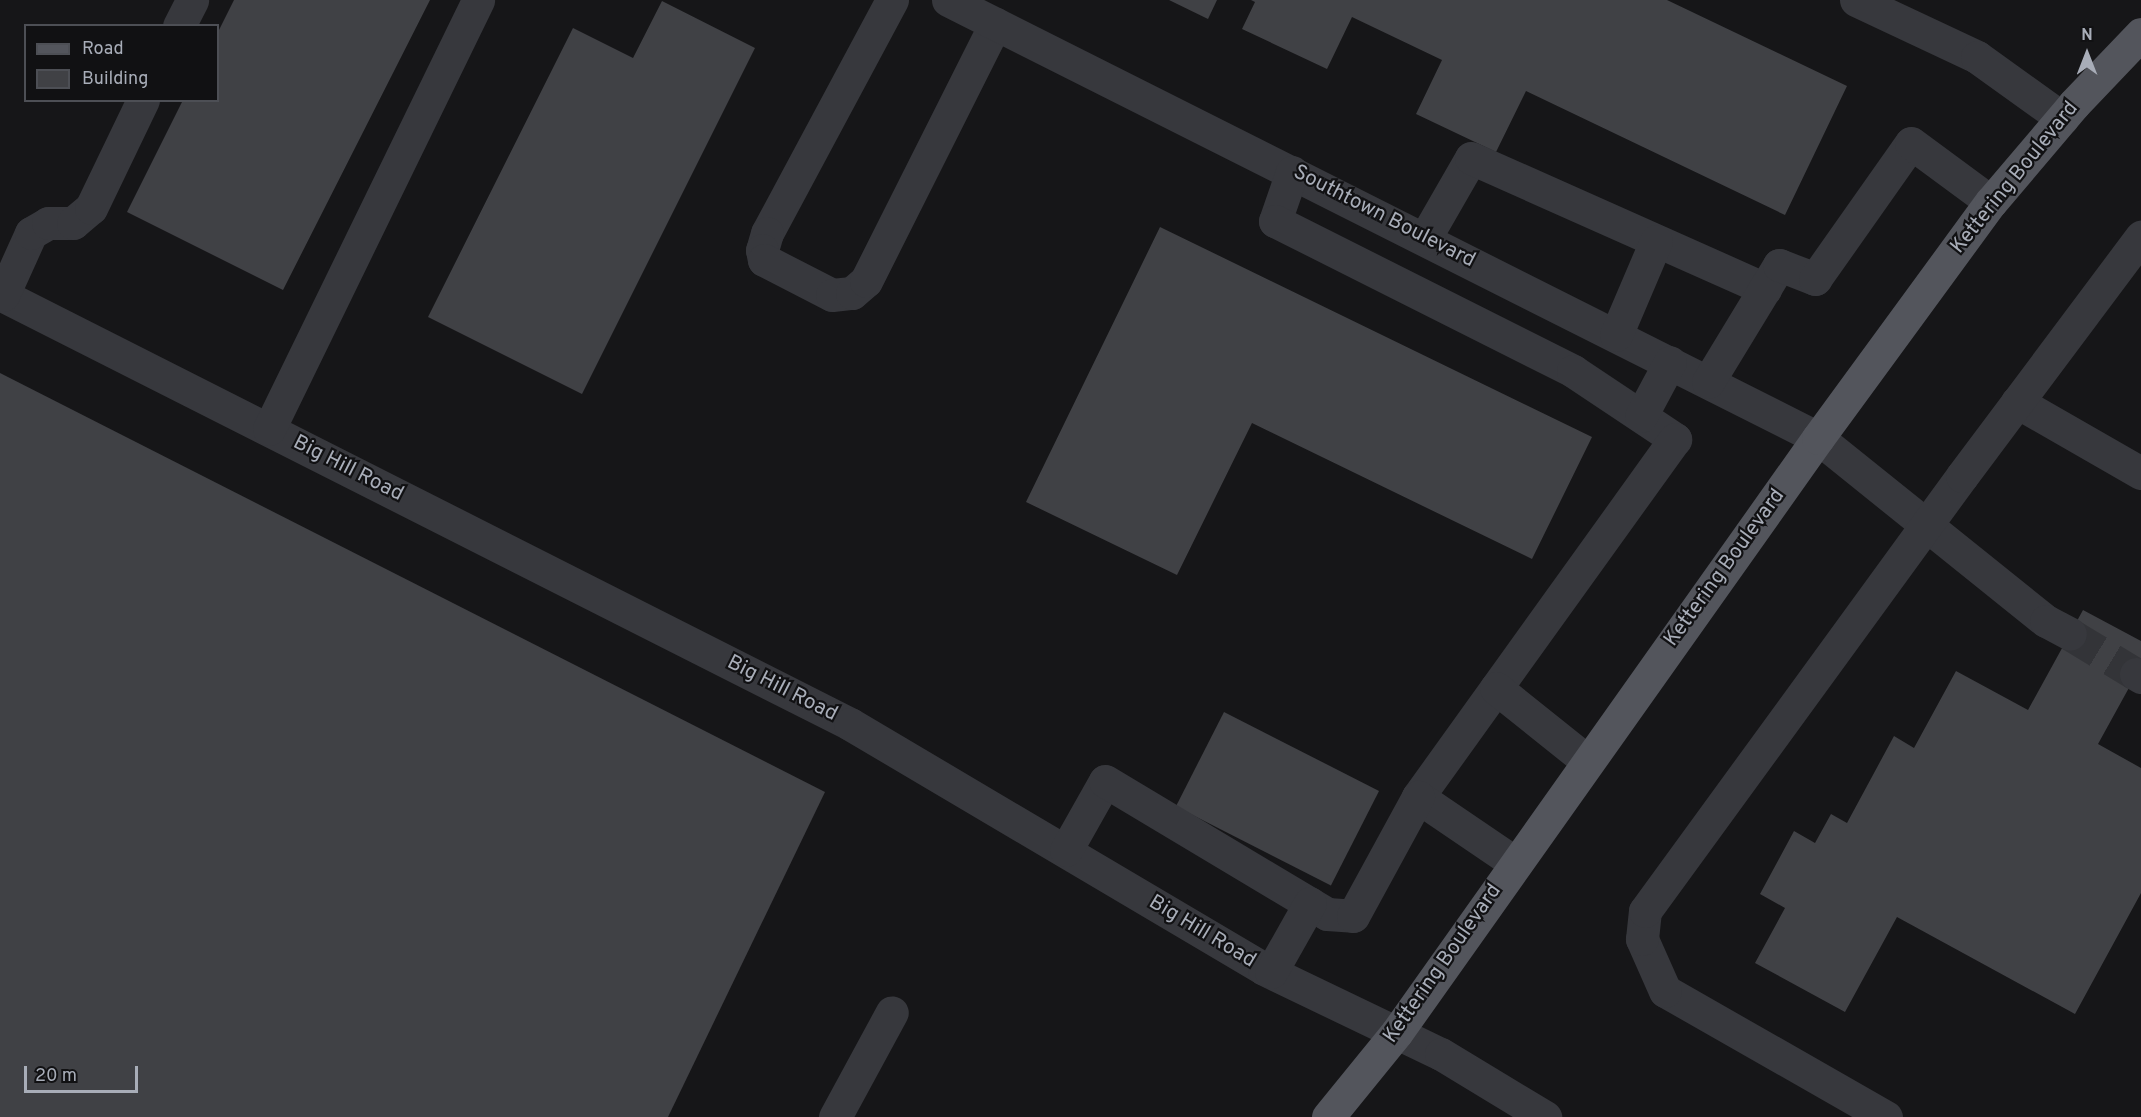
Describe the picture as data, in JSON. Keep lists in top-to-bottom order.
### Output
{
  "streets": {
    "main road": ["Kettering Boulevard"],
    "street": ["Southtown Boulevard", "Big Hill Road"]
  },
  "crossings": [
    ["Kettering Boulevard", "Southtown Boulevard"],
    ["Kettering Boulevard", "Big Hill Road"]
  ],
  "legend": ["Road", "Building"],
  "scale_bar": "20 m",
  "north": "top"
}
